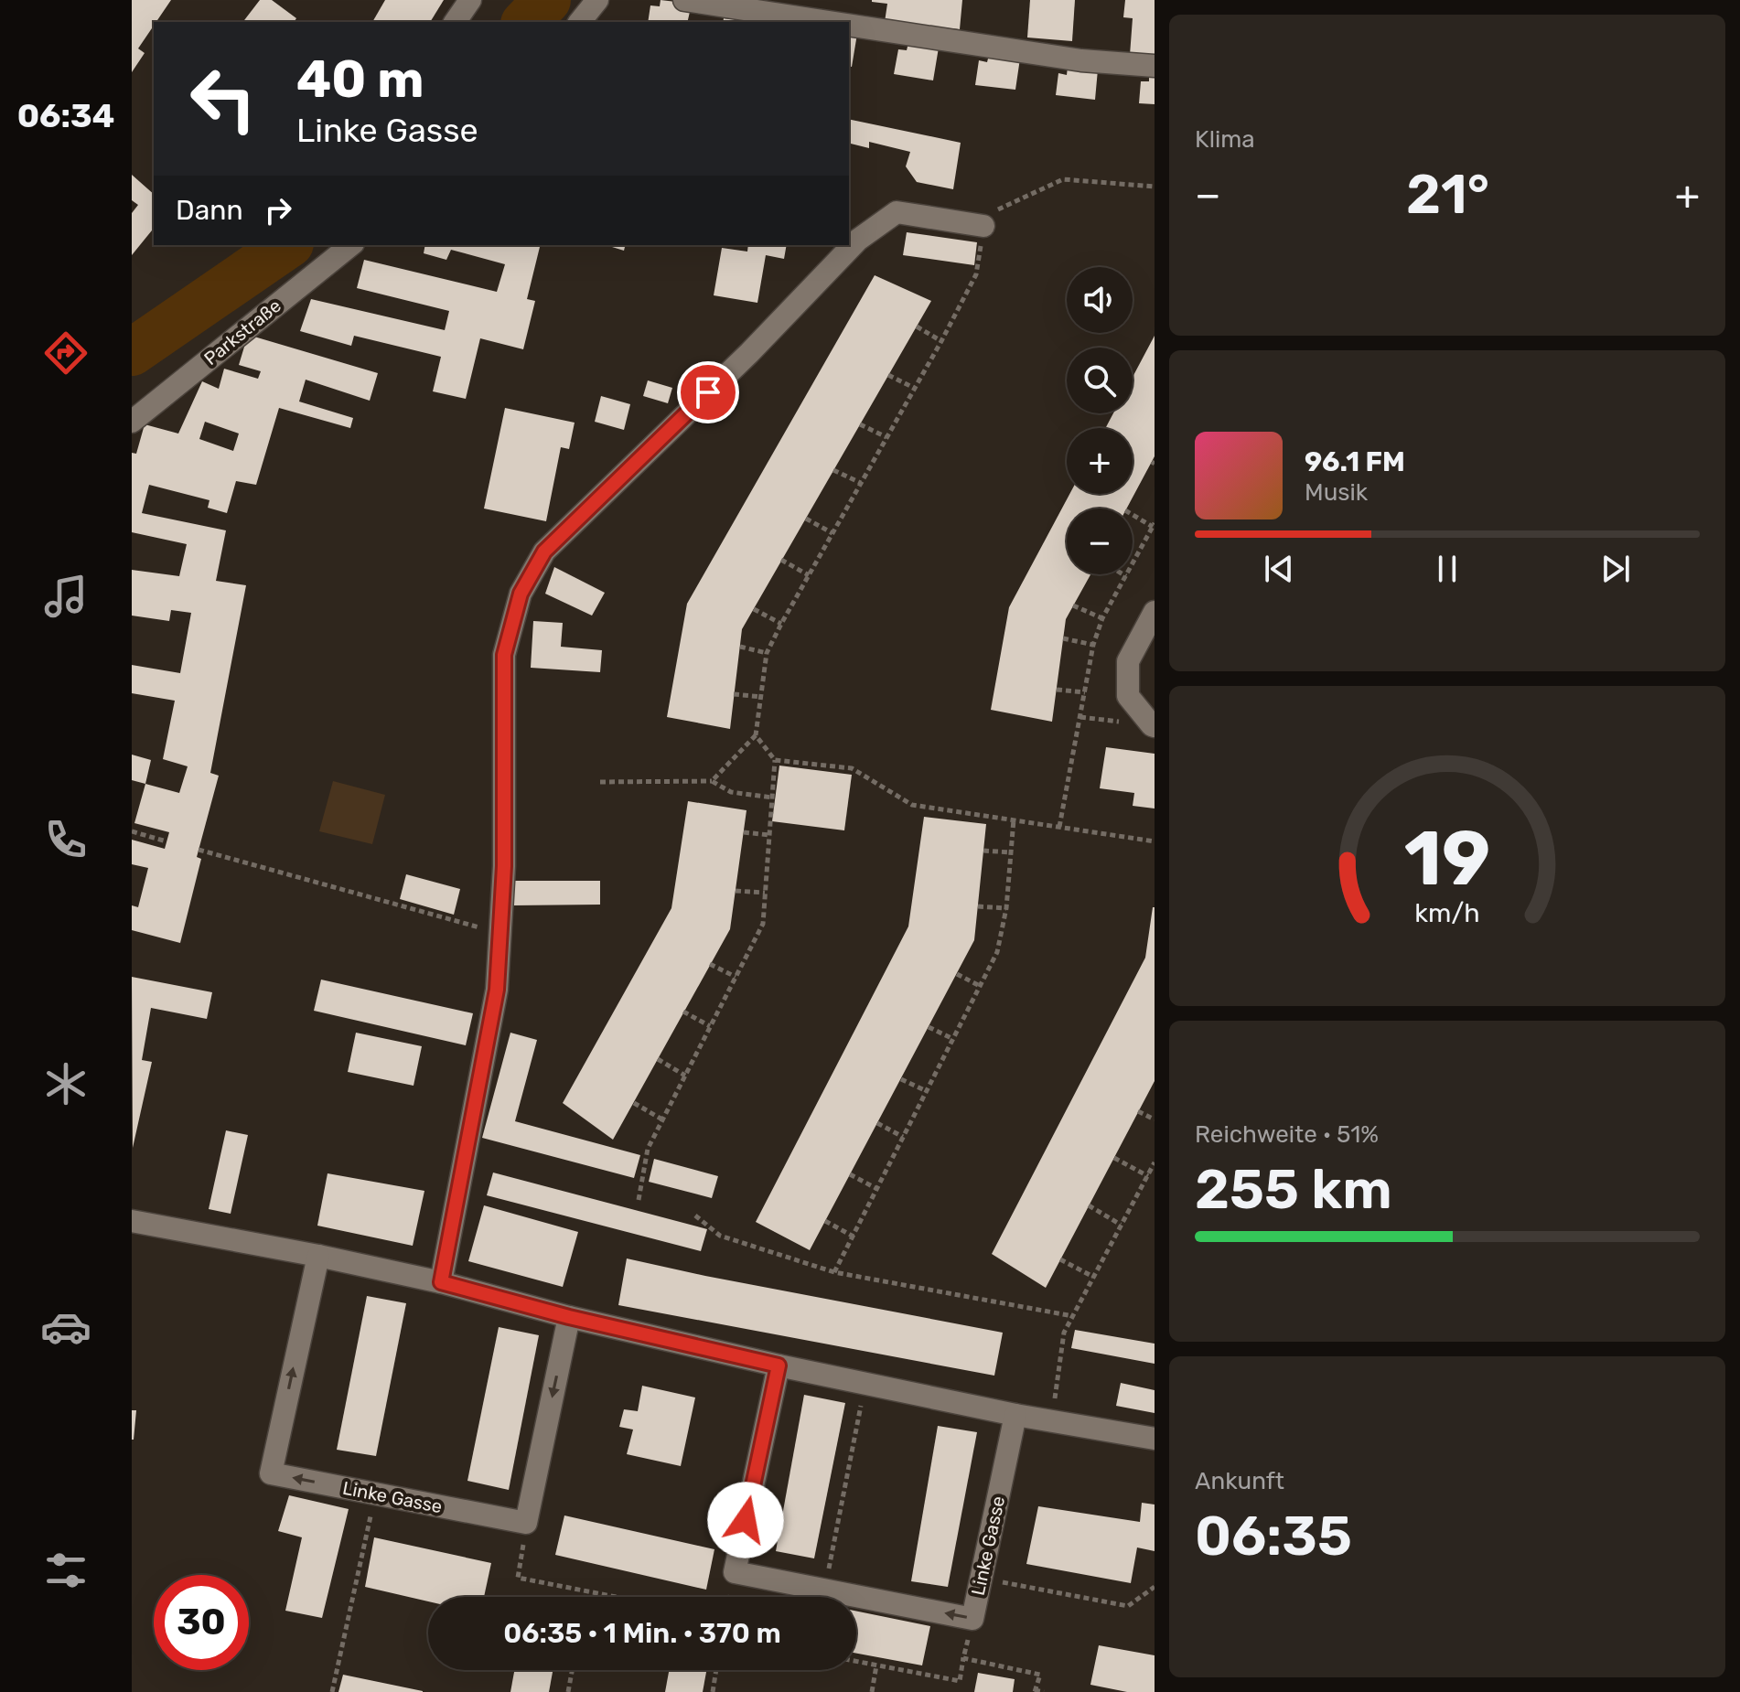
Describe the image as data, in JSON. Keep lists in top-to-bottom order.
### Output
{
  "streets": {
    "street": ["Parkstraße", "Linke Gasse"]
  },
  "page": {
    "tabs": "06:34",
    "tile": [
      "Klima",
      ["Reichweite · 51%", "255 km"],
      ["Ankunft", "06:35"]
    ],
    "turn": ["40 m", "Linke Gasse"],
    "heat": ["−", "21°", "+"],
    "then": "Dann",
    "map_buttons": ["+", "−"],
    "song": ["96.1 FM", "Musik"],
    "limit": "30",
    "trip": "06:35 · 1 Min. · 370 m",
    "gauge": ["19", "km/h"]
  }
}
